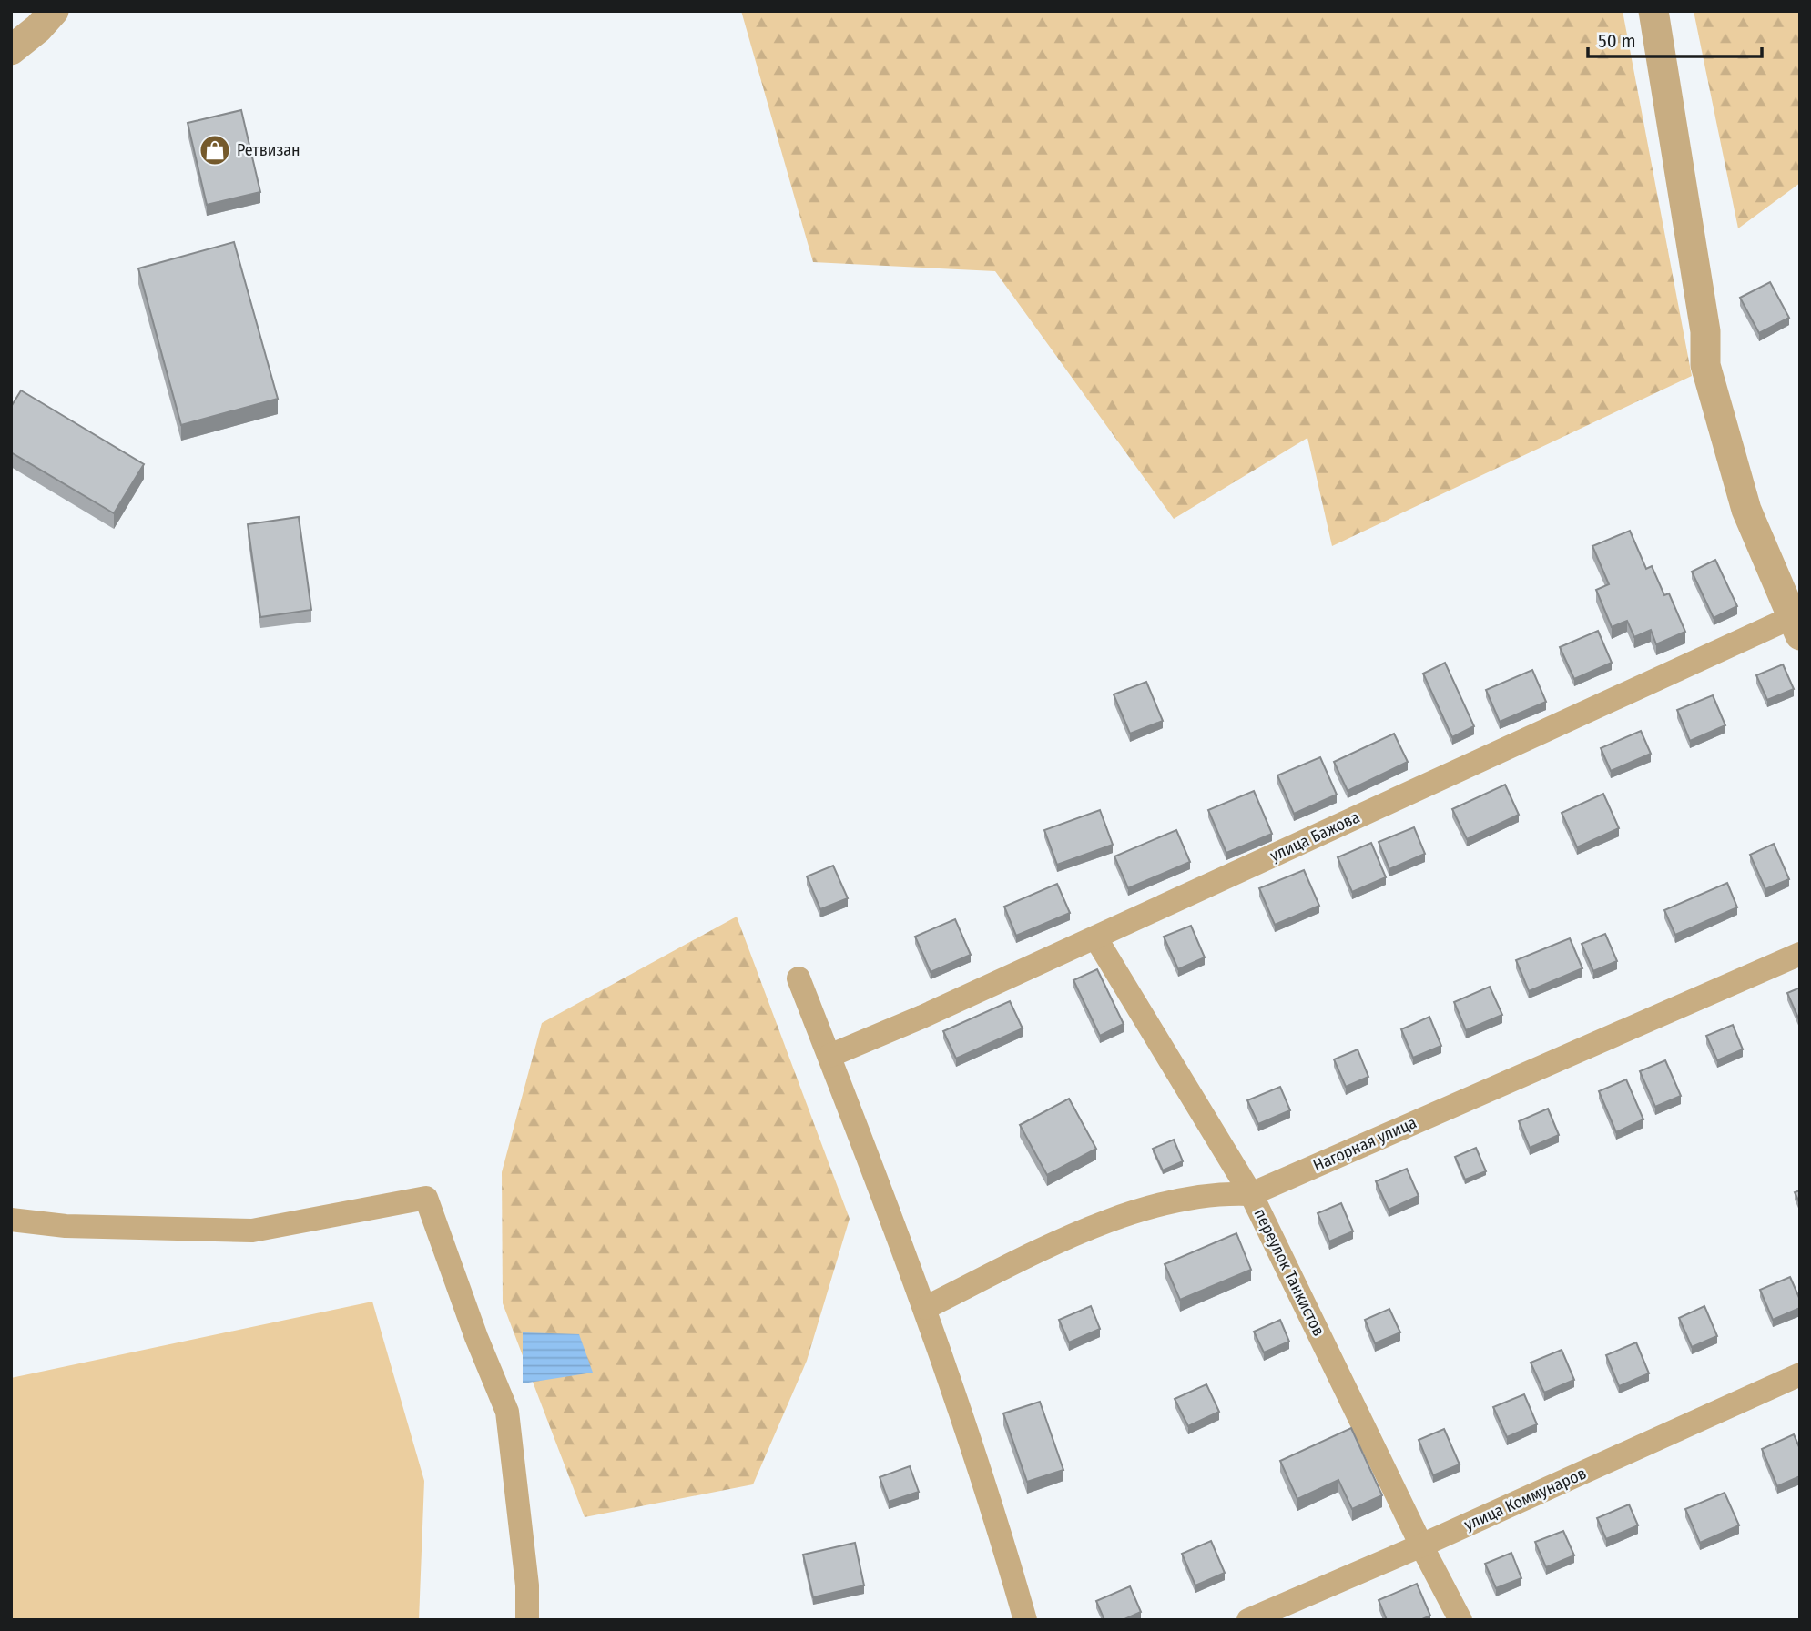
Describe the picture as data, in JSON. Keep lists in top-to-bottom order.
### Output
{
  "streets": {
    "street": [
      "улица Бажова",
      "Нагорная улица",
      "переулок Танкистов",
      "улица Коммунаров"
    ]
  },
  "crossings": [
    ["улица Бажова", "переулок Танкистов"],
    ["Нагорная улица", "переулок Танкистов"],
    ["переулок Танкистов", "улица Коммунаров"]
  ],
  "places": {
    "shop": ["Ретвизан"]
  },
  "scale_bar": "50 m"
}
